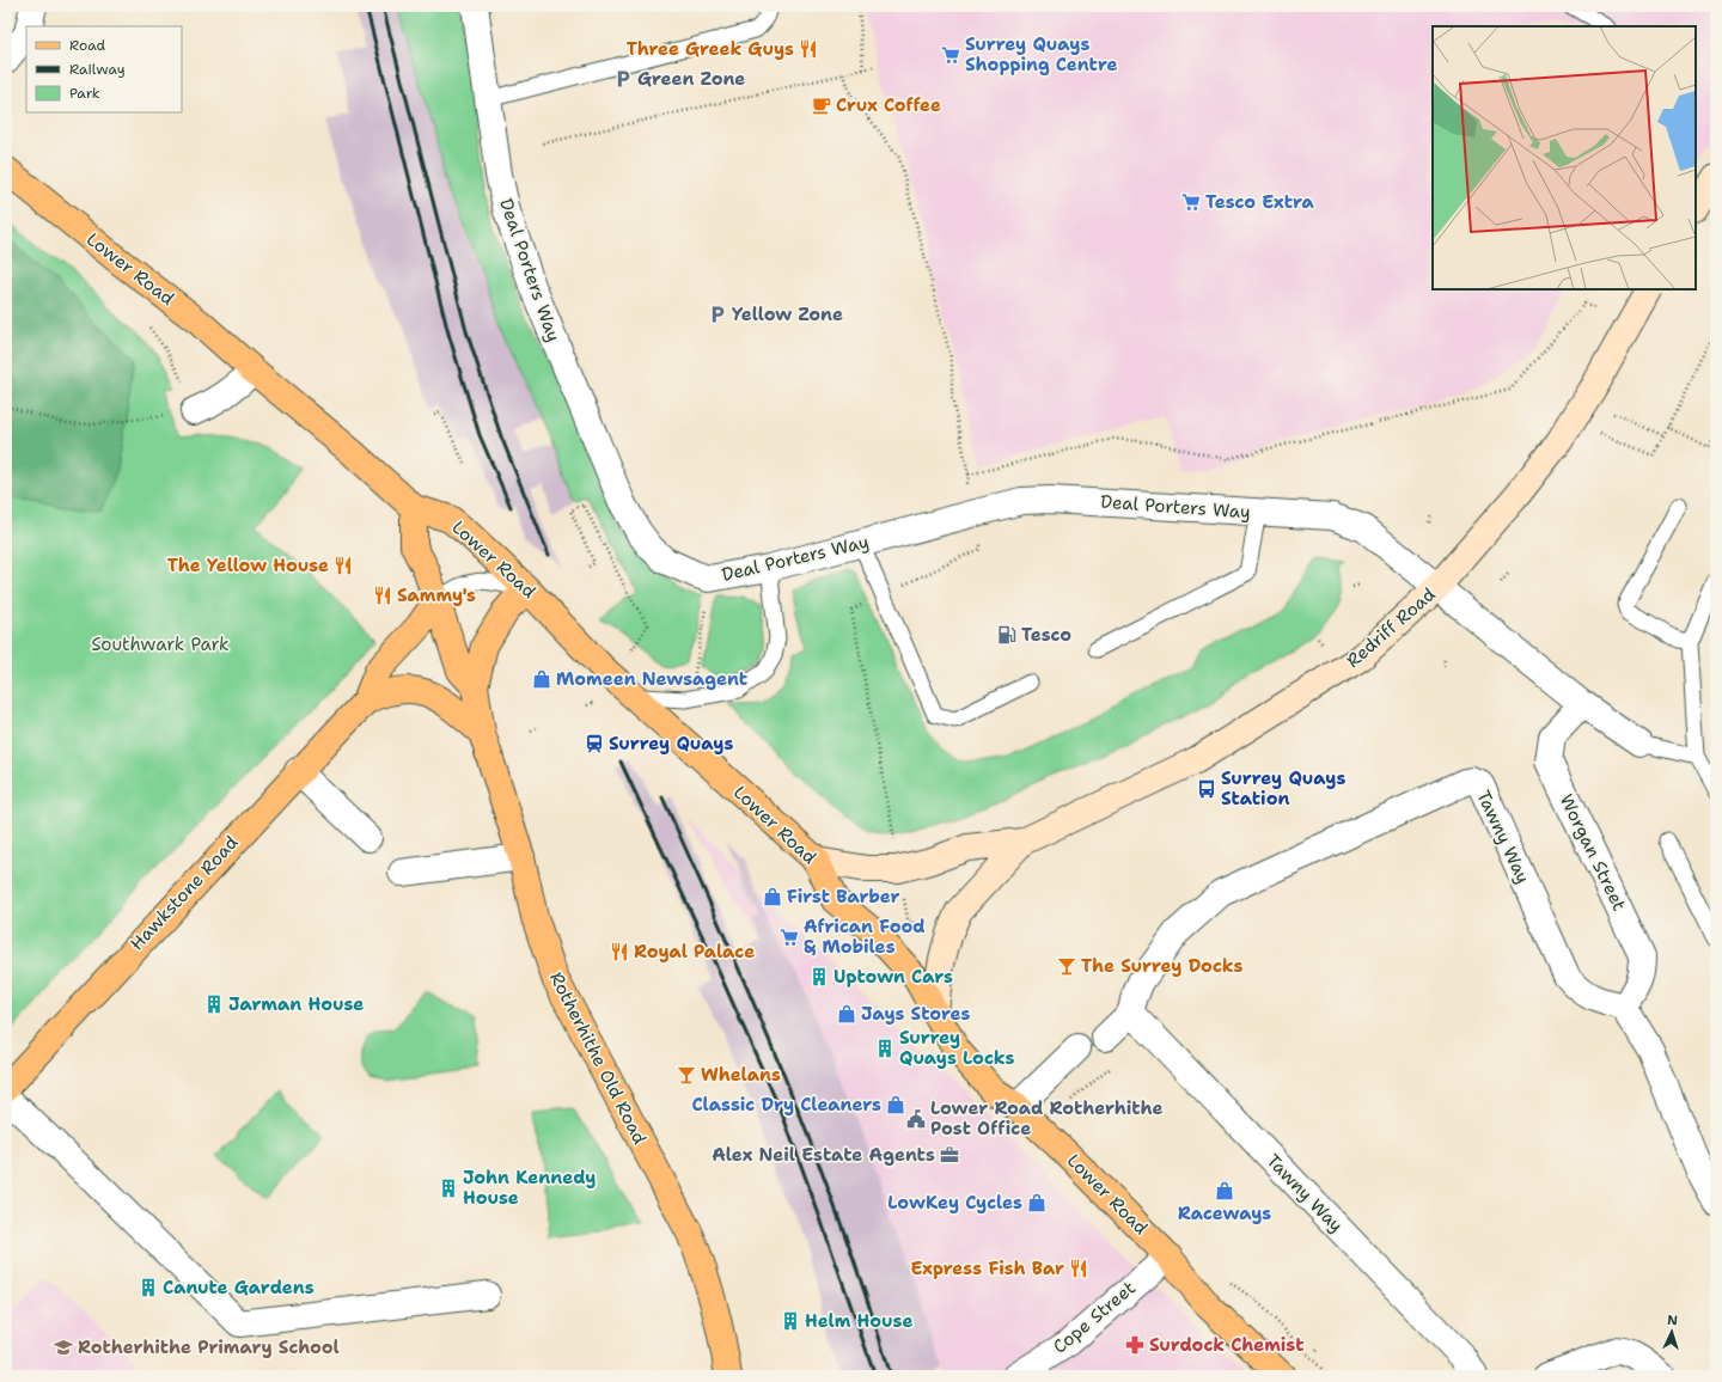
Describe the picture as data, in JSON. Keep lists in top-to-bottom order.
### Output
{
  "streets": {
    "main road": [
      "Lower Road",
      "Redriff Road",
      "Hawkstone Road",
      "Rotherhithe Old Road"
    ],
    "street": [
      "Deal Porters Way",
      "Tawny Way",
      "Worgan Street",
      "Cope Street"
    ]
  },
  "crossings": [
    ["Lower Road", "Redriff Road"],
    ["Lower Road", "Hawkstone Road"],
    ["Lower Road", "Rotherhithe Old Road"],
    ["Lower Road", "Cope Street"],
    ["Deal Porters Way", "Redriff Road"],
    ["Tawny Way", "Worgan Street"],
    ["Hawkstone Road", "Rotherhithe Old Road"]
  ],
  "parks": ["Southwark Park"],
  "places": {
    "restaurant": [
      "Three Greek Guys",
      "The Yellow House",
      "Sammy's",
      "Royal Palace",
      "Express Fish Bar"
    ],
    "supermarket": ["Surrey Quays Shopping Centre", "Tesco Extra", "African Food & Mobiles"],
    "parking": ["Green Zone", "Yellow Zone"],
    "cafe": ["Crux Coffee"],
    "fuel station": ["Tesco"],
    "shop": [
      "Momeen Newsagent",
      "First Barber",
      "Jays Stores",
      "Classic Dry Cleaners",
      "Raceways",
      "LowKey Cycles"
    ],
    "station": ["Surrey Quays"],
    "bus stop": ["Surrey Quays Station"],
    "bar": ["The Surrey Docks", "Whelans"],
    "building": [
      "Uptown Cars",
      "Jarman House",
      "Surrey Quays Locks",
      "John Kennedy House",
      "Canute Gardens",
      "Helm House"
    ],
    "public building": ["Lower Road Rotherhithe Post Office"],
    "office": ["Alex Neil Estate Agents"],
    "pharmacy": ["Surdock Chemist"],
    "school or university": ["Rotherhithe Primary School"]
  },
  "legend": ["Road", "Railway", "Park"],
  "north": "top"
}
